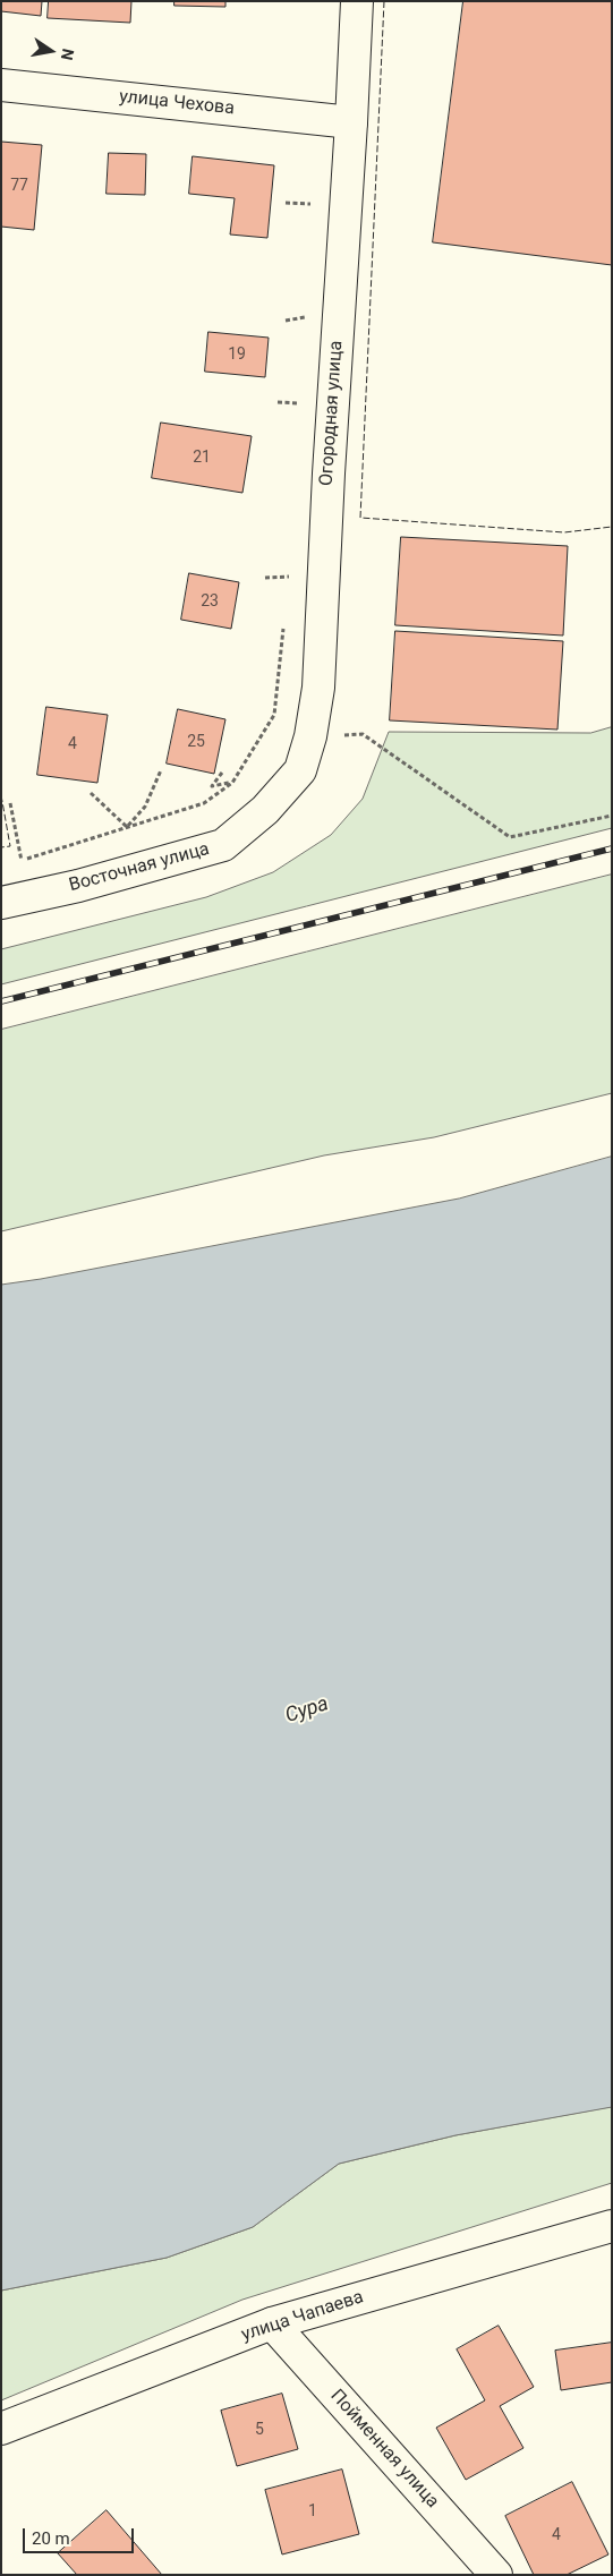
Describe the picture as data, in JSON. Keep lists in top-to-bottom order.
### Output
{
  "streets": {
    "street": [
      "улица Чехова",
      "Огородная улица",
      "Восточная улица",
      "улица Чапаева",
      "Пойменная улица"
    ]
  },
  "crossings": [
    ["улица Чехова", "Огородная улица"],
    ["Огородная улица", "Восточная улица"],
    ["улица Чапаева", "Пойменная улица"]
  ],
  "water": ["Сура"],
  "house_numbers": [
    "77",
    "19",
    "21",
    "23",
    "25",
    "4",
    "5",
    "1",
    "4"
  ],
  "scale_bar": "20 m",
  "north": "right"
}
